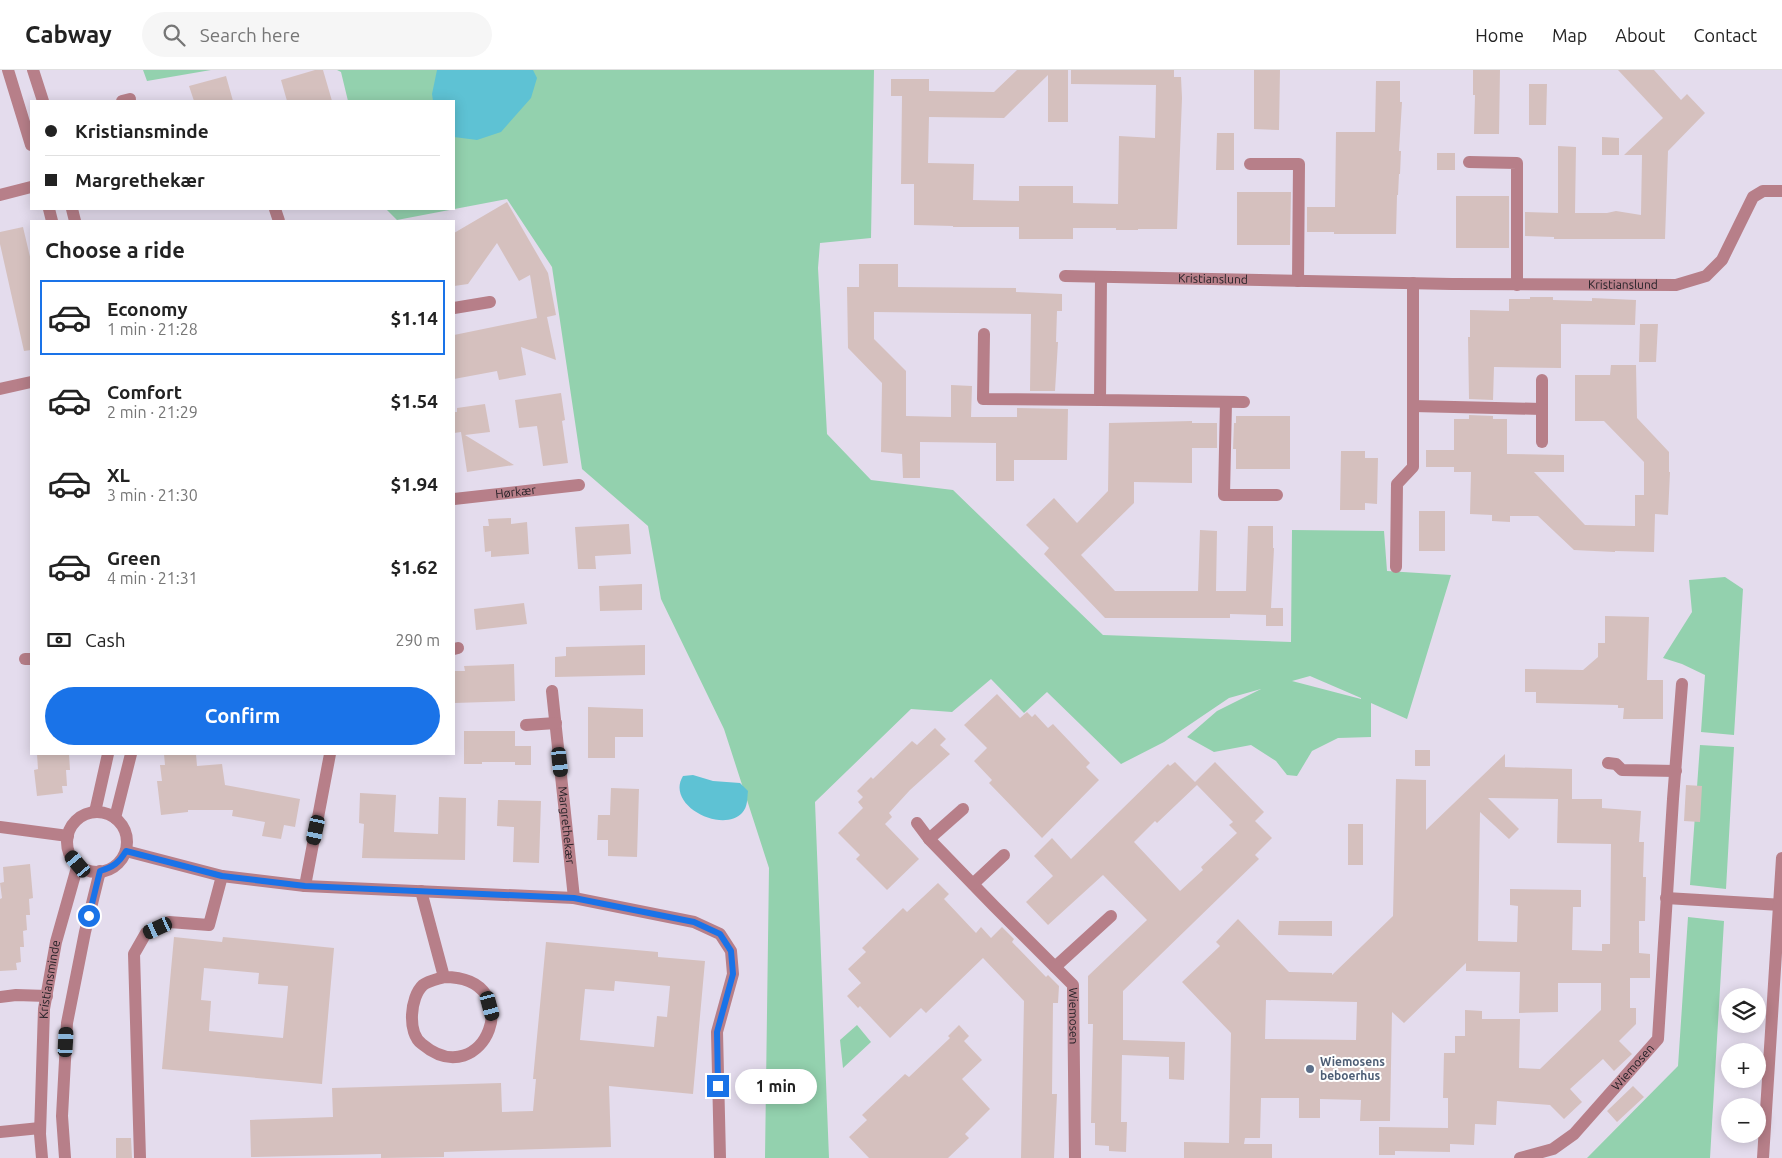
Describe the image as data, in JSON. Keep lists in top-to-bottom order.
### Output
{
  "streets": {
    "street": [
      "Kristianslund",
      "Hørkær",
      "Margrethekær",
      "Kristiansminde",
      "Wiemosen"
    ]
  },
  "places": ["Wiemosens beboerhus"],
  "page": {
    "header": "Cabway",
    "search": "Search here",
    "nav": [
      "Home",
      "Map",
      "About",
      "Contact"
    ],
    "banner": ["Kristiansminde", "Margrethekær"],
    "heading": "Choose a ride",
    "list": [
      {
        "name": "Economy",
        "note": "1 min · 21:28",
        "value": "$1.14"
      },
      {
        "name": "Comfort",
        "note": "2 min · 21:29",
        "value": "$1.54"
      },
      {
        "name": "XL",
        "note": "3 min · 21:30",
        "value": "$1.94"
      },
      {
        "name": "Green",
        "note": "4 min · 21:31",
        "value": "$1.62"
      }
    ],
    "pay": ["Cash", "290 m"],
    "buttons": "Confirm",
    "map_buttons": ["+", "−"],
    "bubble": "1 min"
  }
}
